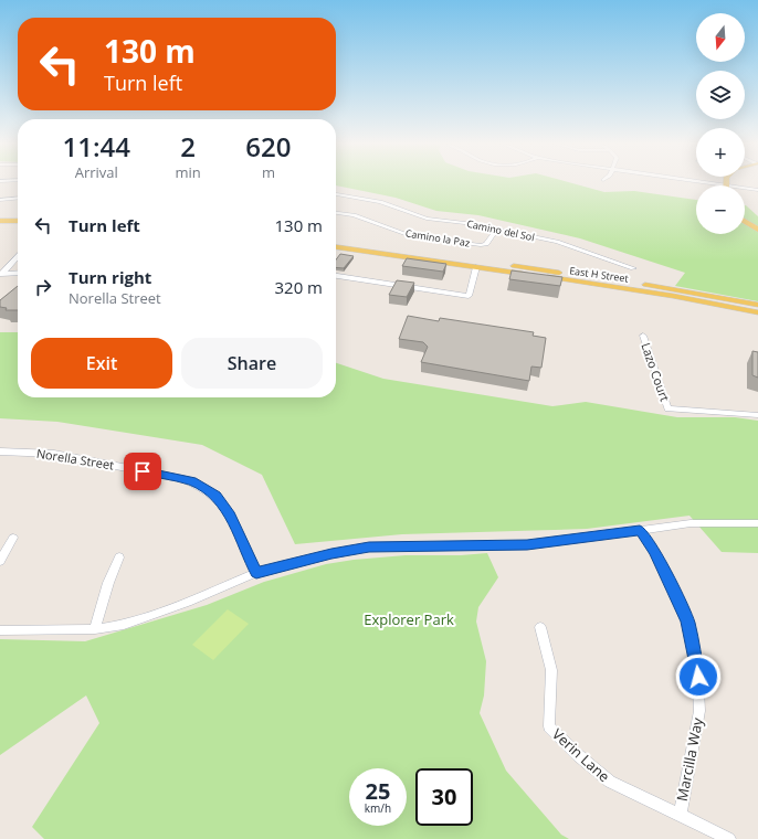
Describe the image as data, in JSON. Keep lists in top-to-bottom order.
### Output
{
  "streets": {
    "main road": ["East H Street"],
    "street": [
      "Camino del Sol",
      "Camino la Paz",
      "Lazo Court",
      "Norella Street",
      "Verin Lane",
      "Marcilla Way"
    ]
  },
  "crossings": [
    ["Camino del Sol", "Camino la Paz"],
    ["Verin Lane", "Marcilla Way"]
  ],
  "parks": ["Explorer Park"],
  "north": "bottom",
  "page": {
    "map_buttons": ["+", "−"],
    "turn": ["130 m", "Turn left"],
    "eta": [
      "11:44",
      "Arrival",
      "2",
      "min",
      "620",
      "m"
    ],
    "list": [
      {
        "name": "Turn left",
        "value": "130 m"
      },
      {
        "name": "Turn right",
        "note": "Norella Street",
        "value": "320 m"
      }
    ],
    "buttons": ["Exit", "Share"],
    "speed": "25 km/h",
    "limit": "30"
  }
}
